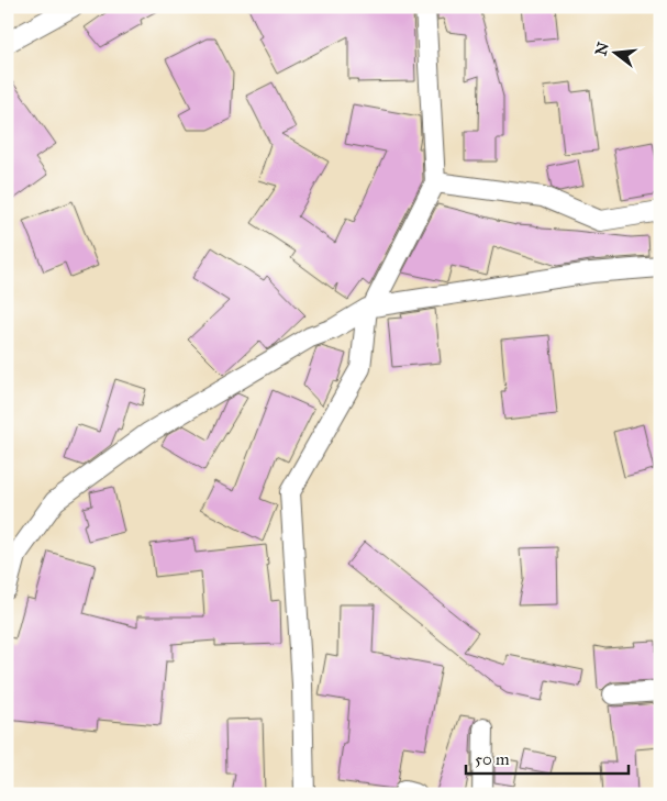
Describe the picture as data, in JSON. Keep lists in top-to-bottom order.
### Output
{
  "scale_bar": "50 m",
  "north": "left"
}
